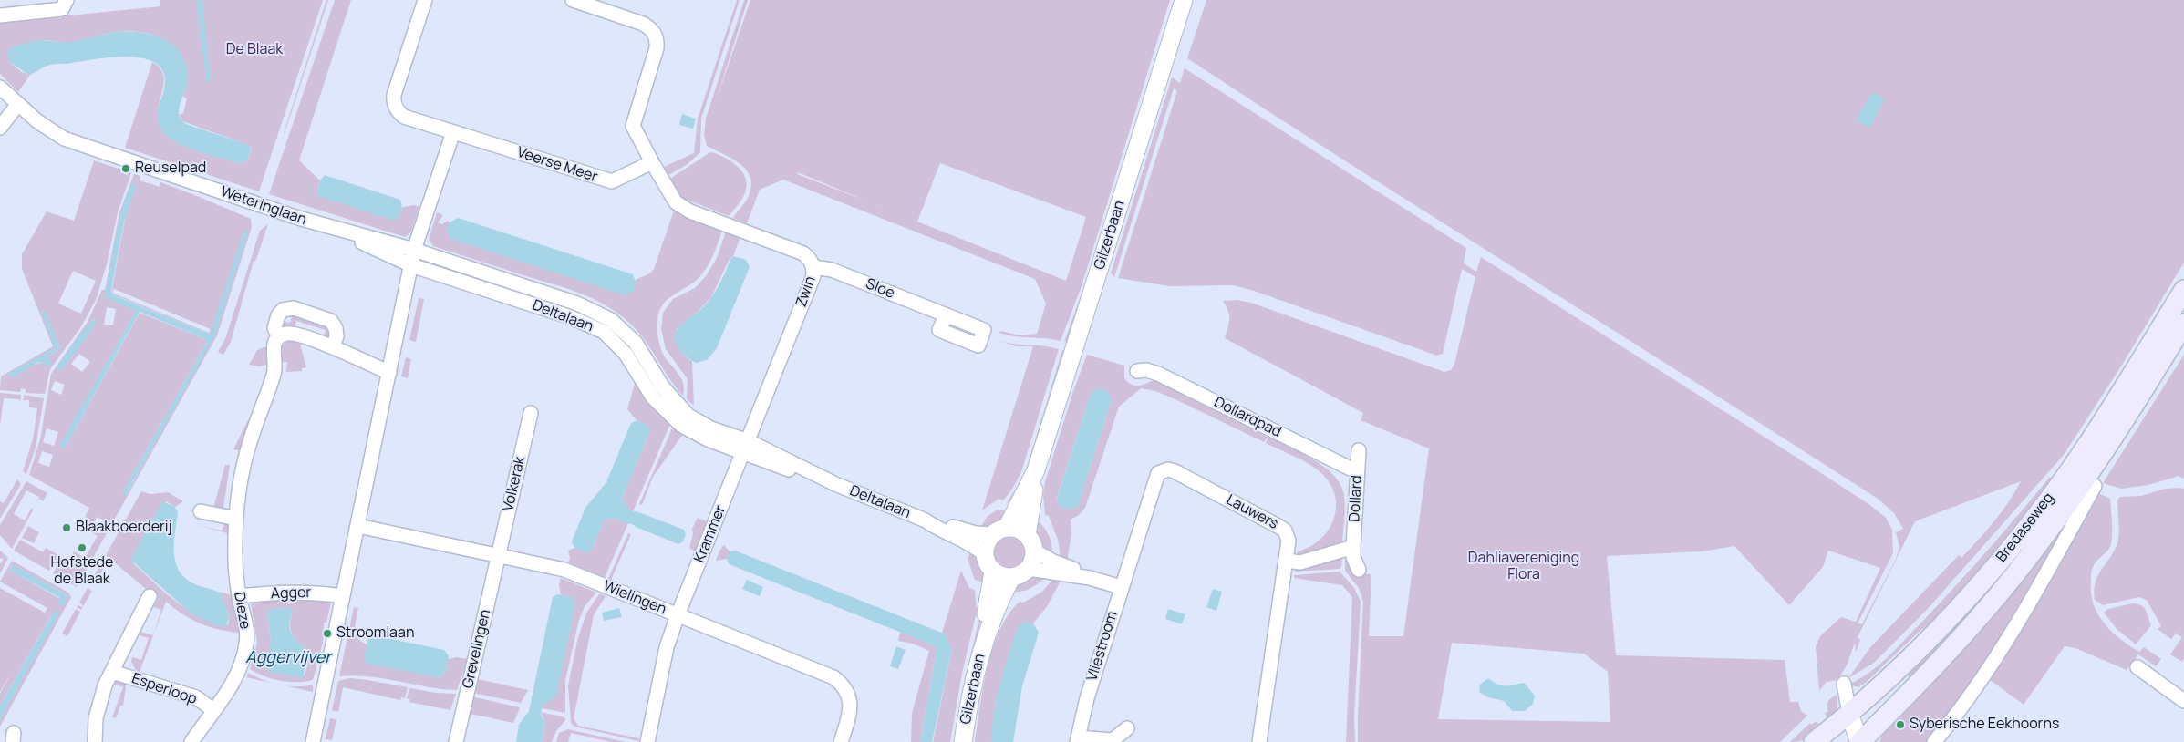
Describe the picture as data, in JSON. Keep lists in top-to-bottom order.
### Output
{
  "streets": {
    "main road": ["Bredaseweg"],
    "street": [
      "Veerse Meer",
      "Weteringlaan",
      "Gilzerbaan",
      "Sloe",
      "Zwin",
      "Deltalaan",
      "Dollardpad",
      "Volkerak",
      "Dollard",
      "Lauwers",
      "Krammer",
      "Agger",
      "Wielingen",
      "Dieze",
      "Vliestroom",
      "Grevelingen",
      "Esperloop"
    ]
  },
  "crossings": [
    ["Veerse Meer", "Zwin"],
    ["Weteringlaan", "Deltalaan"],
    ["Gilzerbaan", "Deltalaan"],
    ["Sloe", "Zwin"],
    ["Zwin", "Deltalaan"],
    ["Zwin", "Krammer"],
    ["Deltalaan", "Krammer"],
    ["Dollardpad", "Dollard"],
    ["Volkerak", "Wielingen"],
    ["Volkerak", "Grevelingen"],
    ["Lauwers", "Vliestroom"],
    ["Krammer", "Wielingen"],
    ["Agger", "Dieze"],
    ["Wielingen", "Grevelingen"],
    ["Dieze", "Esperloop"]
  ],
  "water": ["Aggervijver"],
  "parks": ["De Blaak", "Dahliavereniging Flora"],
  "places": [
    "Reuselpad",
    "Blaakboerderij",
    "Hofstede de Blaak",
    "Stroomlaan",
    "Syberische Eekhoorns"
  ]
}
